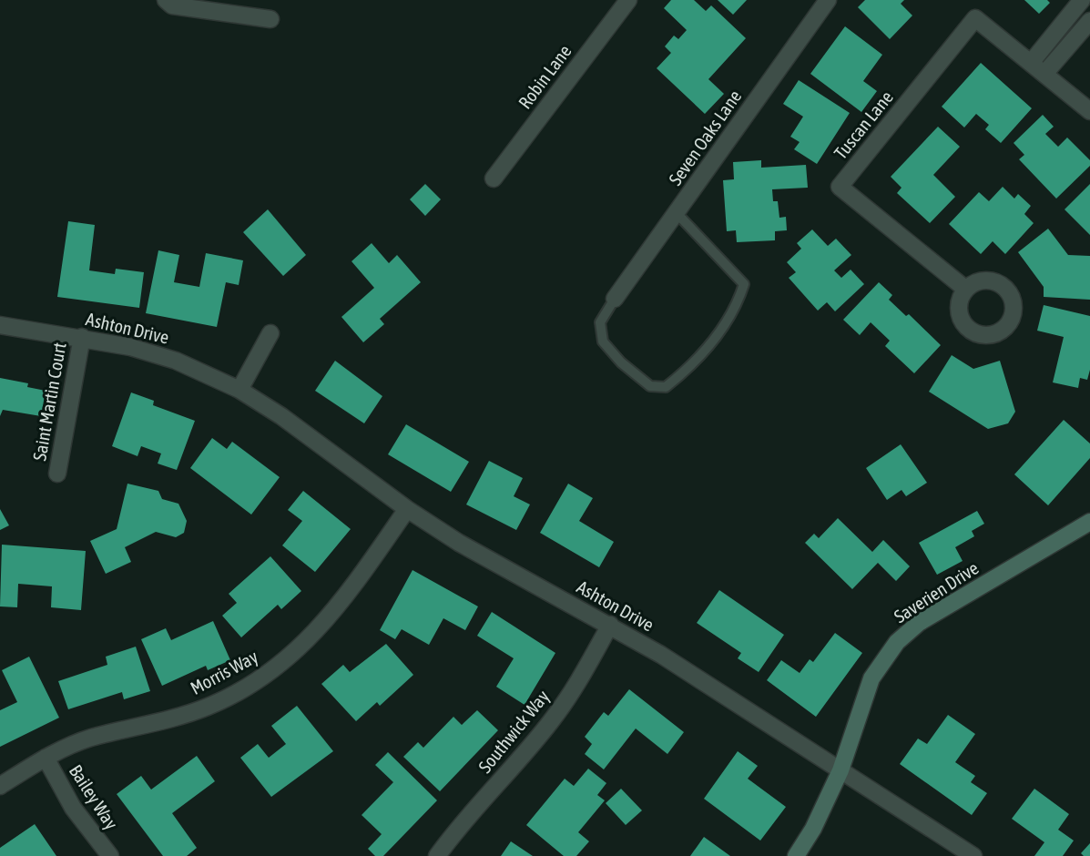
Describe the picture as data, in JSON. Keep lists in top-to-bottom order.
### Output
{
  "streets": {
    "street": [
      "Robin Lane",
      "Tuscan Lane",
      "Seven Oaks Lane",
      "Ashton Drive",
      "Saint Martin Court",
      "Saverien Drive",
      "Morris Way",
      "Southwick Way",
      "Bailey Way"
    ]
  },
  "crossings": [
    ["Ashton Drive", "Saint Martin Court"],
    ["Ashton Drive", "Saverien Drive"],
    ["Ashton Drive", "Morris Way"],
    ["Ashton Drive", "Southwick Way"],
    ["Morris Way", "Bailey Way"]
  ]
}
